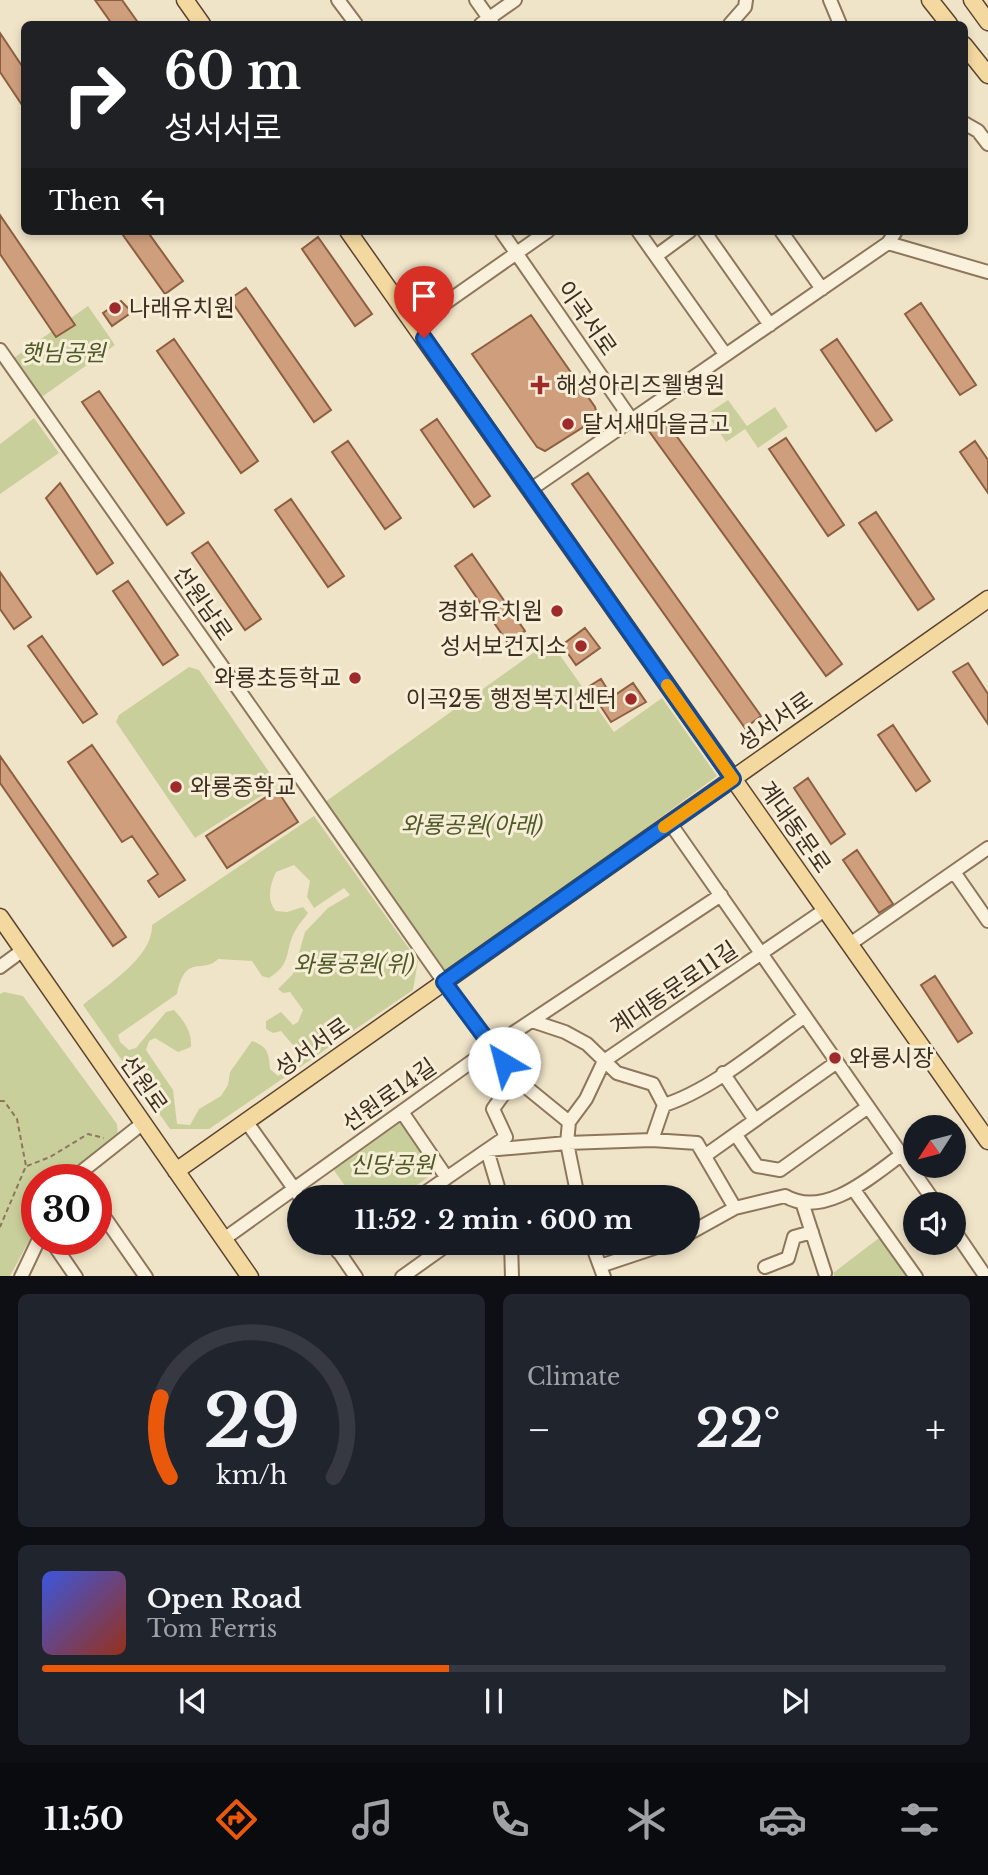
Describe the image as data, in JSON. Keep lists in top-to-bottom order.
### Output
{
  "streets": {
    "main road": ["성서서로", "계대동문로", "선원로"],
    "street": [
      "이곡서로",
      "선원남로",
      "계대동문로11길",
      "선원로14길"
    ]
  },
  "crossings": [
    ["선원남로", "성서서로"],
    ["선원남로", "계대동문로11길"],
    ["선원남로", "선원로14길"],
    ["성서서로", "계대동문로"],
    ["성서서로", "선원로"],
    ["계대동문로", "계대동문로11길"],
    ["선원로", "선원로14길"]
  ],
  "parks": [
    "햇님공원",
    "와룡공원(아래)",
    "와룡공원(위)",
    "신당공원"
  ],
  "places": {
    "other": [
      "나래유치원",
      "달서새마을금고",
      "경화유치원",
      "성서보건지소",
      "와룡초등학교",
      "이곡2동 행정복지센터",
      "와룡중학교",
      "와룡시장"
    ],
    "health": ["해성아리즈웰병원"]
  },
  "north": "bottom left",
  "page": {
    "turn": ["60 m", "성서서로"],
    "then": "Then",
    "limit": "30",
    "trip": "11:52 · 2 min · 600 m",
    "tile": "Climate",
    "heat": ["−", "22°", "+"],
    "song": ["Open Road", "Tom Ferris"],
    "tabs": "11:50",
    "gauge": ["29", "km/h"]
  }
}
